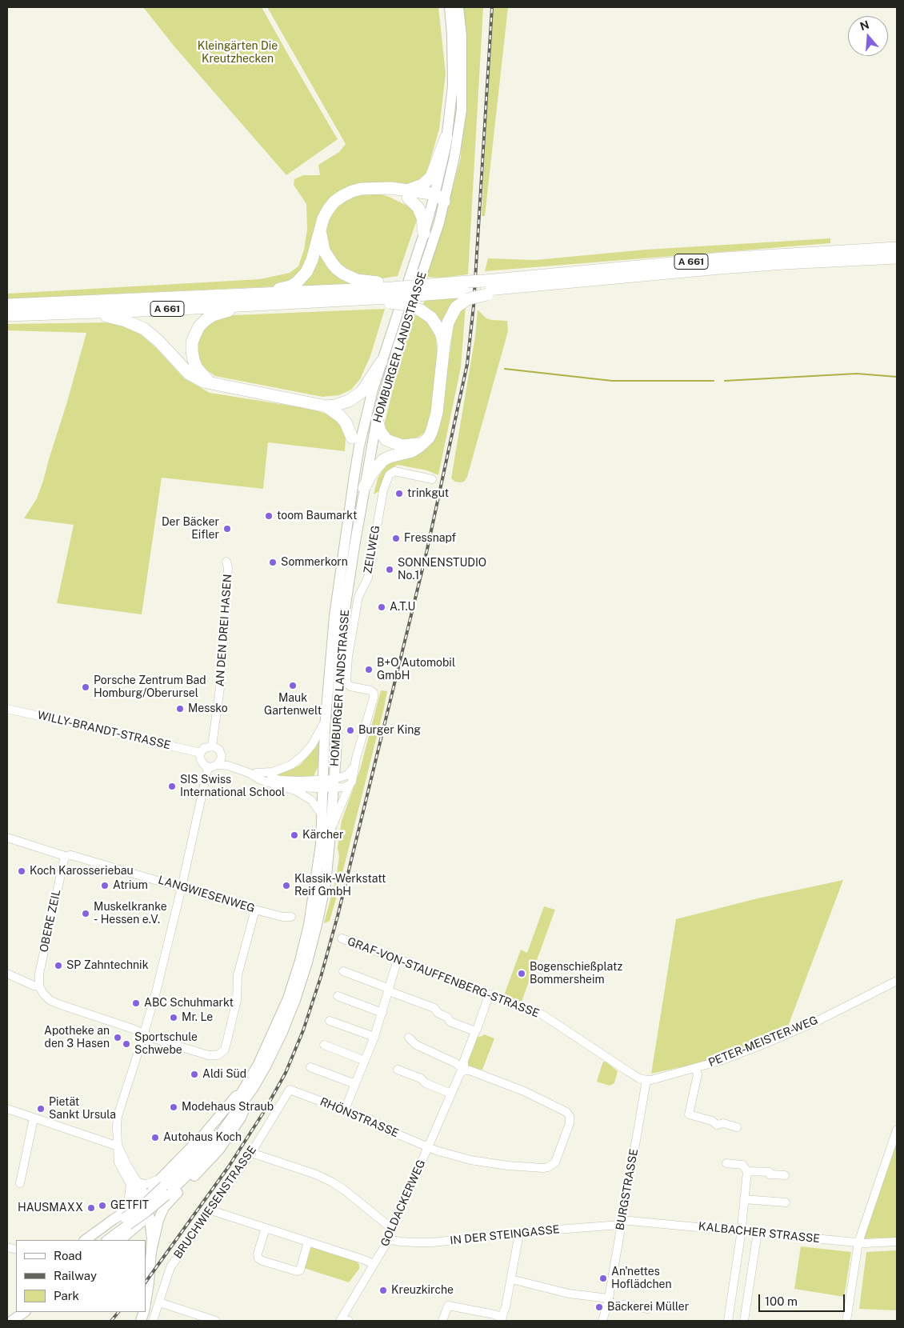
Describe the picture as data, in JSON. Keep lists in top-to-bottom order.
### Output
{
  "streets": {
    "highway": ["A 661"],
    "main road": ["HOMBURGER LANDSTRASSE"],
    "street": [
      "ZEILWEG",
      "AN DEN DREI HASEN",
      "WILLY-BRANDT-STRASSE",
      "LANGWIESENWEG",
      "OBERE ZEIL",
      "GRAF-VON-STAUFFENBERG-STRASSE",
      "PETER-MEISTER-WEG",
      "RHÖNSTRASSE",
      "BURGSTRASSE",
      "BRUCHWIESENSTRASSE",
      "GOLDACKERWEG",
      "KALBACHER STRASSE",
      "IN DER STEINGASSE"
    ]
  },
  "crossings": [
    ["HOMBURGER LANDSTRASSE", "ZEILWEG"],
    ["AN DEN DREI HASEN", "WILLY-BRANDT-STRASSE"],
    ["LANGWIESENWEG", "OBERE ZEIL"],
    ["GRAF-VON-STAUFFENBERG-STRASSE", "PETER-MEISTER-WEG"],
    ["GRAF-VON-STAUFFENBERG-STRASSE", "BURGSTRASSE"],
    ["GRAF-VON-STAUFFENBERG-STRASSE", "GOLDACKERWEG"],
    ["PETER-MEISTER-WEG", "BURGSTRASSE"],
    ["RHÖNSTRASSE", "BRUCHWIESENSTRASSE"],
    ["RHÖNSTRASSE", "GOLDACKERWEG"],
    ["BURGSTRASSE", "KALBACHER STRASSE"],
    ["BURGSTRASSE", "IN DER STEINGASSE"],
    ["GOLDACKERWEG", "IN DER STEINGASSE"],
    ["KALBACHER STRASSE", "IN DER STEINGASSE"]
  ],
  "parks": ["Kleingärten Die Kreutzhecken"],
  "places": [
    "trinkgut",
    "toom Baumarkt",
    "Der Bäcker Eifler",
    "Fressnapf",
    "Sommerkorn",
    "SONNENSTUDIO No.1",
    "A.T.U",
    "B+O Automobil GmbH",
    "Mauk Gartenwelt",
    "Porsche Zentrum Bad Homburg/Oberursel",
    "Messko",
    "Burger King",
    "SIS Swiss International School",
    "Kärcher",
    "Koch Karosseriebau",
    "Atrium",
    "Klassik-Werkstatt Reif GmbH",
    "Muskelkranke - Hessen e.V.",
    "SP Zahntechnik",
    "Bogenschießplatz Bommersheim",
    "ABC Schuhmarkt",
    "Mr. Le",
    "Apotheke an den 3 Hasen",
    "Sportschule Schwebe",
    "Aldi Süd",
    "Modehaus Straub",
    "Pietät Sankt Ursula",
    "Autohaus Koch",
    "GETFIT",
    "HAUSMAXX",
    "An'nettes Hoflädchen",
    "Kreuzkirche",
    "Bäckerei Müller"
  ],
  "legend": ["Road", "Railway", "Park"],
  "scale_bar": "100 m",
  "north": "top"
}
